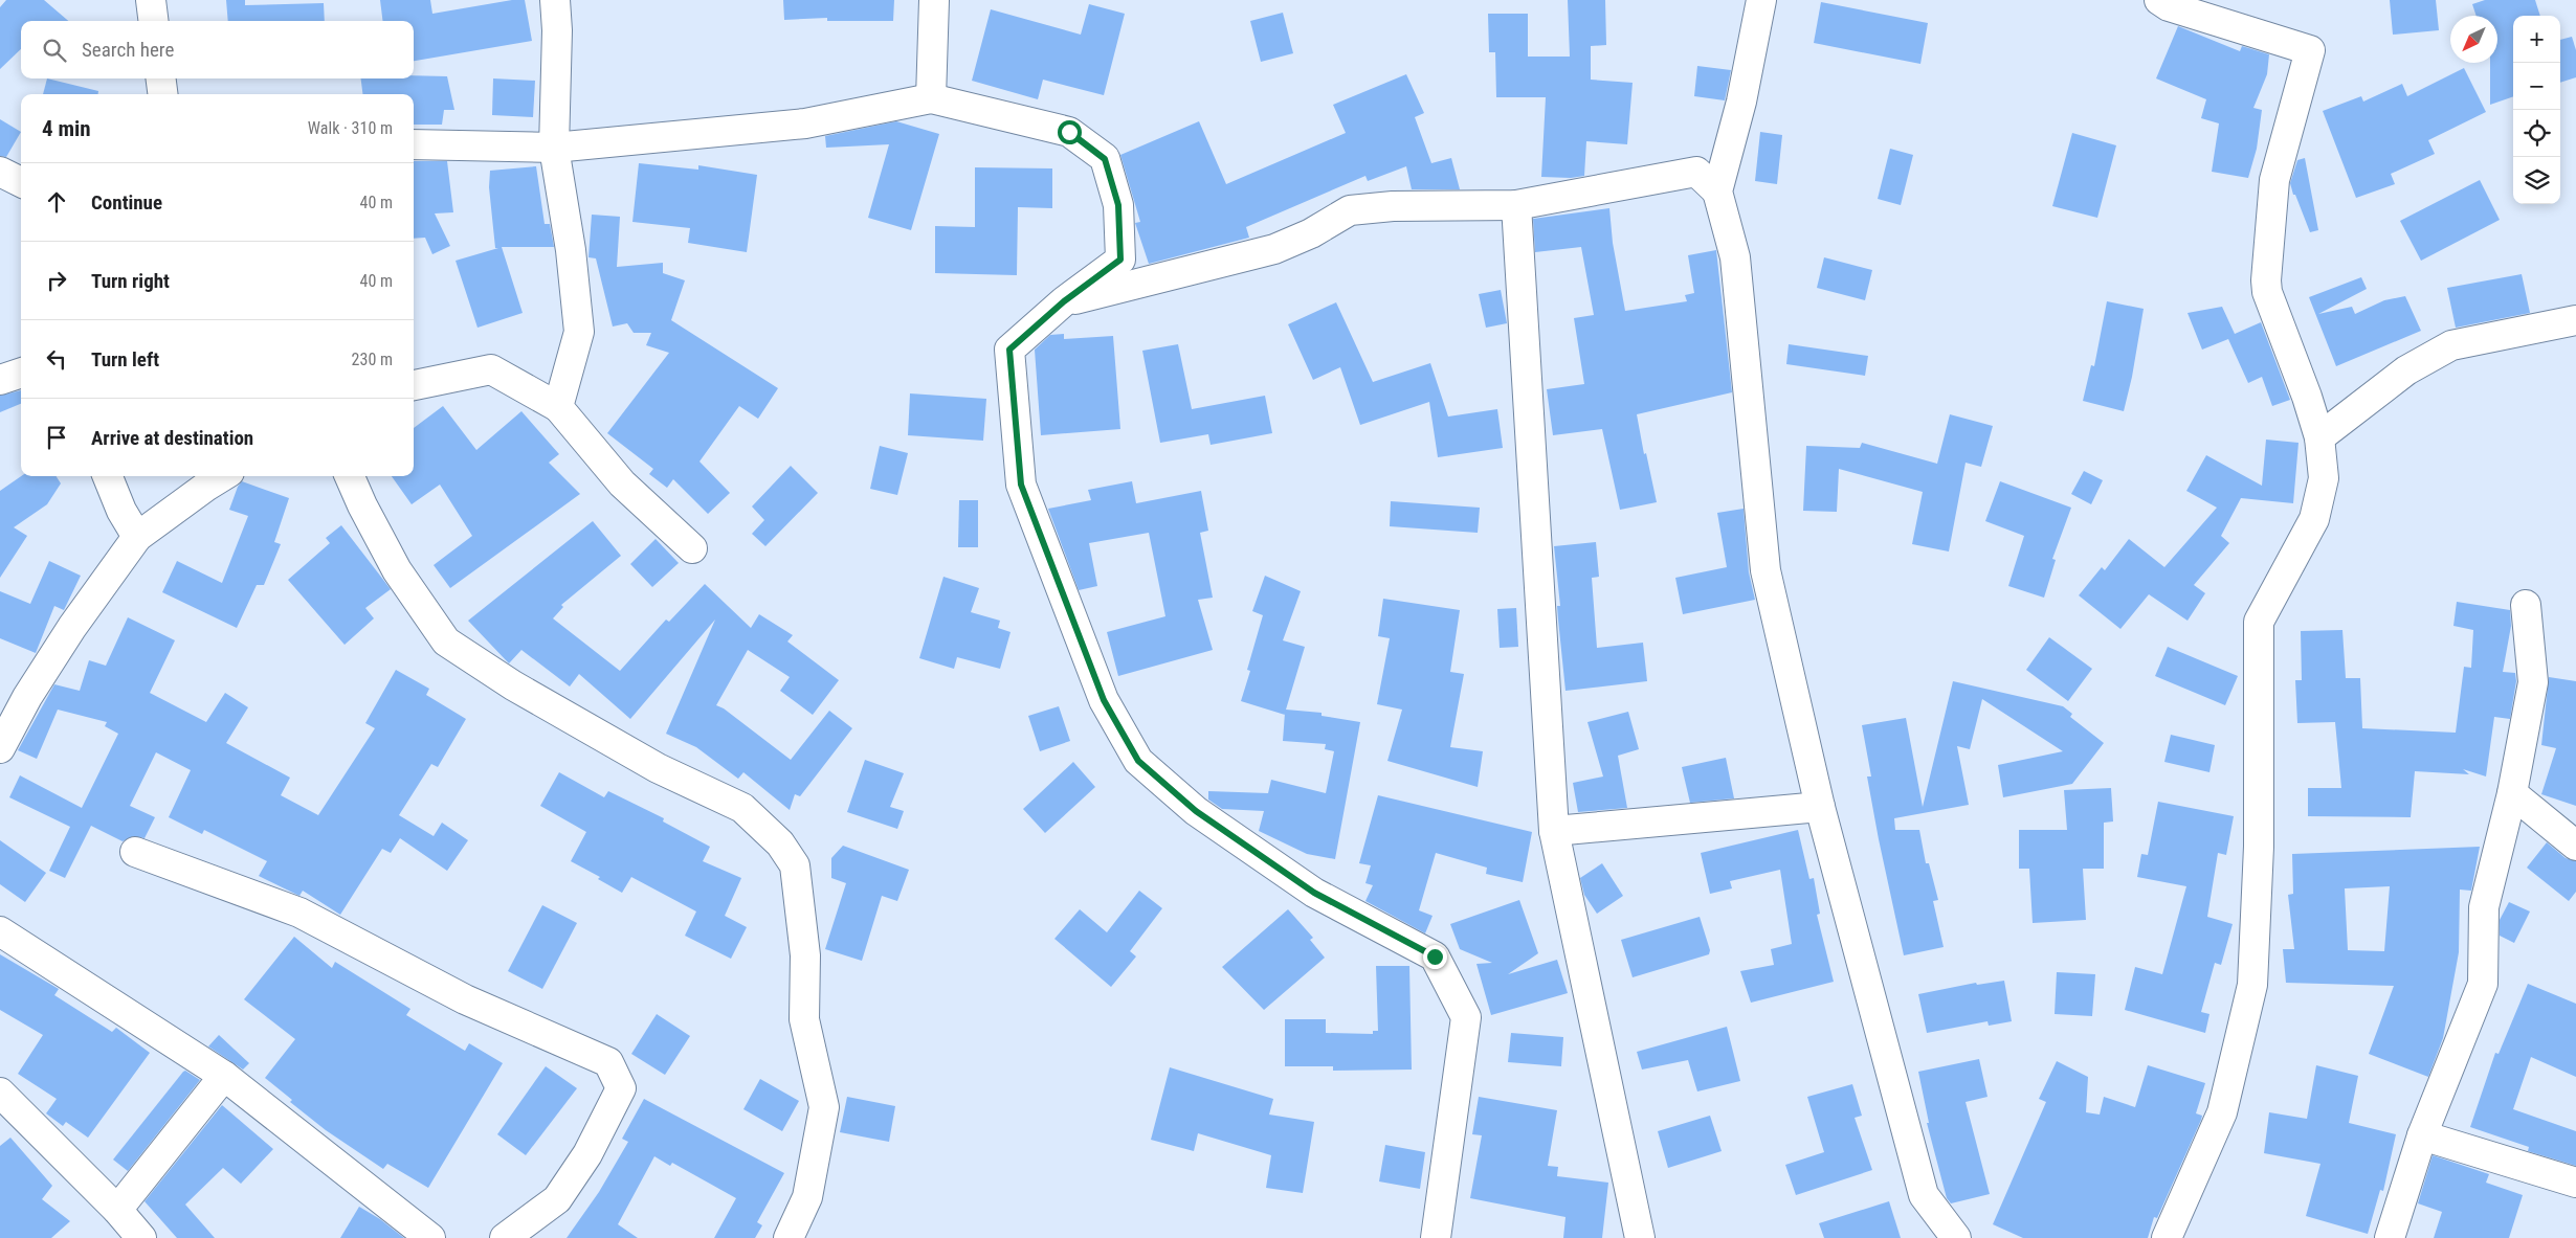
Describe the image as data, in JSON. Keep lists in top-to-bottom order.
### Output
{
  "north": "bottom left",
  "page": {
    "map_buttons": ["+", "−"],
    "search": "Search here",
    "heading": ["4 min", "Walk · 310 m"],
    "list": [
      ["Continue", "40 m"],
      ["Turn right", "40 m"],
      ["Turn left", "230 m"],
      "Arrive at destination"
    ]
  }
}
